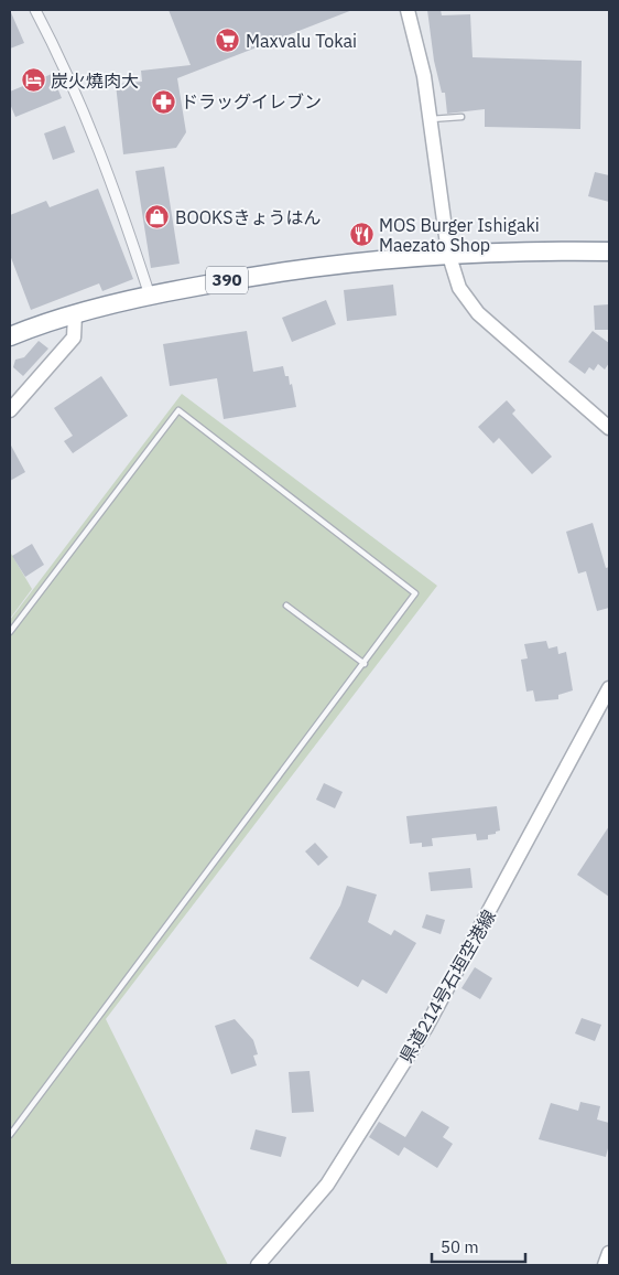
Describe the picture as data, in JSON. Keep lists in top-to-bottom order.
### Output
{
  "streets": {
    "highway": ["390"],
    "main road": ["県道214号石垣空港線"]
  },
  "places": {
    "supermarket": ["Maxvalu Tokai"],
    "hotel": ["炭火燒肉大"],
    "pharmacy": ["ドラッグイレブン"],
    "shop": ["BOOKSきょうはん"],
    "restaurant": ["MOS Burger Ishigaki Maezato Shop"]
  },
  "scale_bar": "50 m"
}
